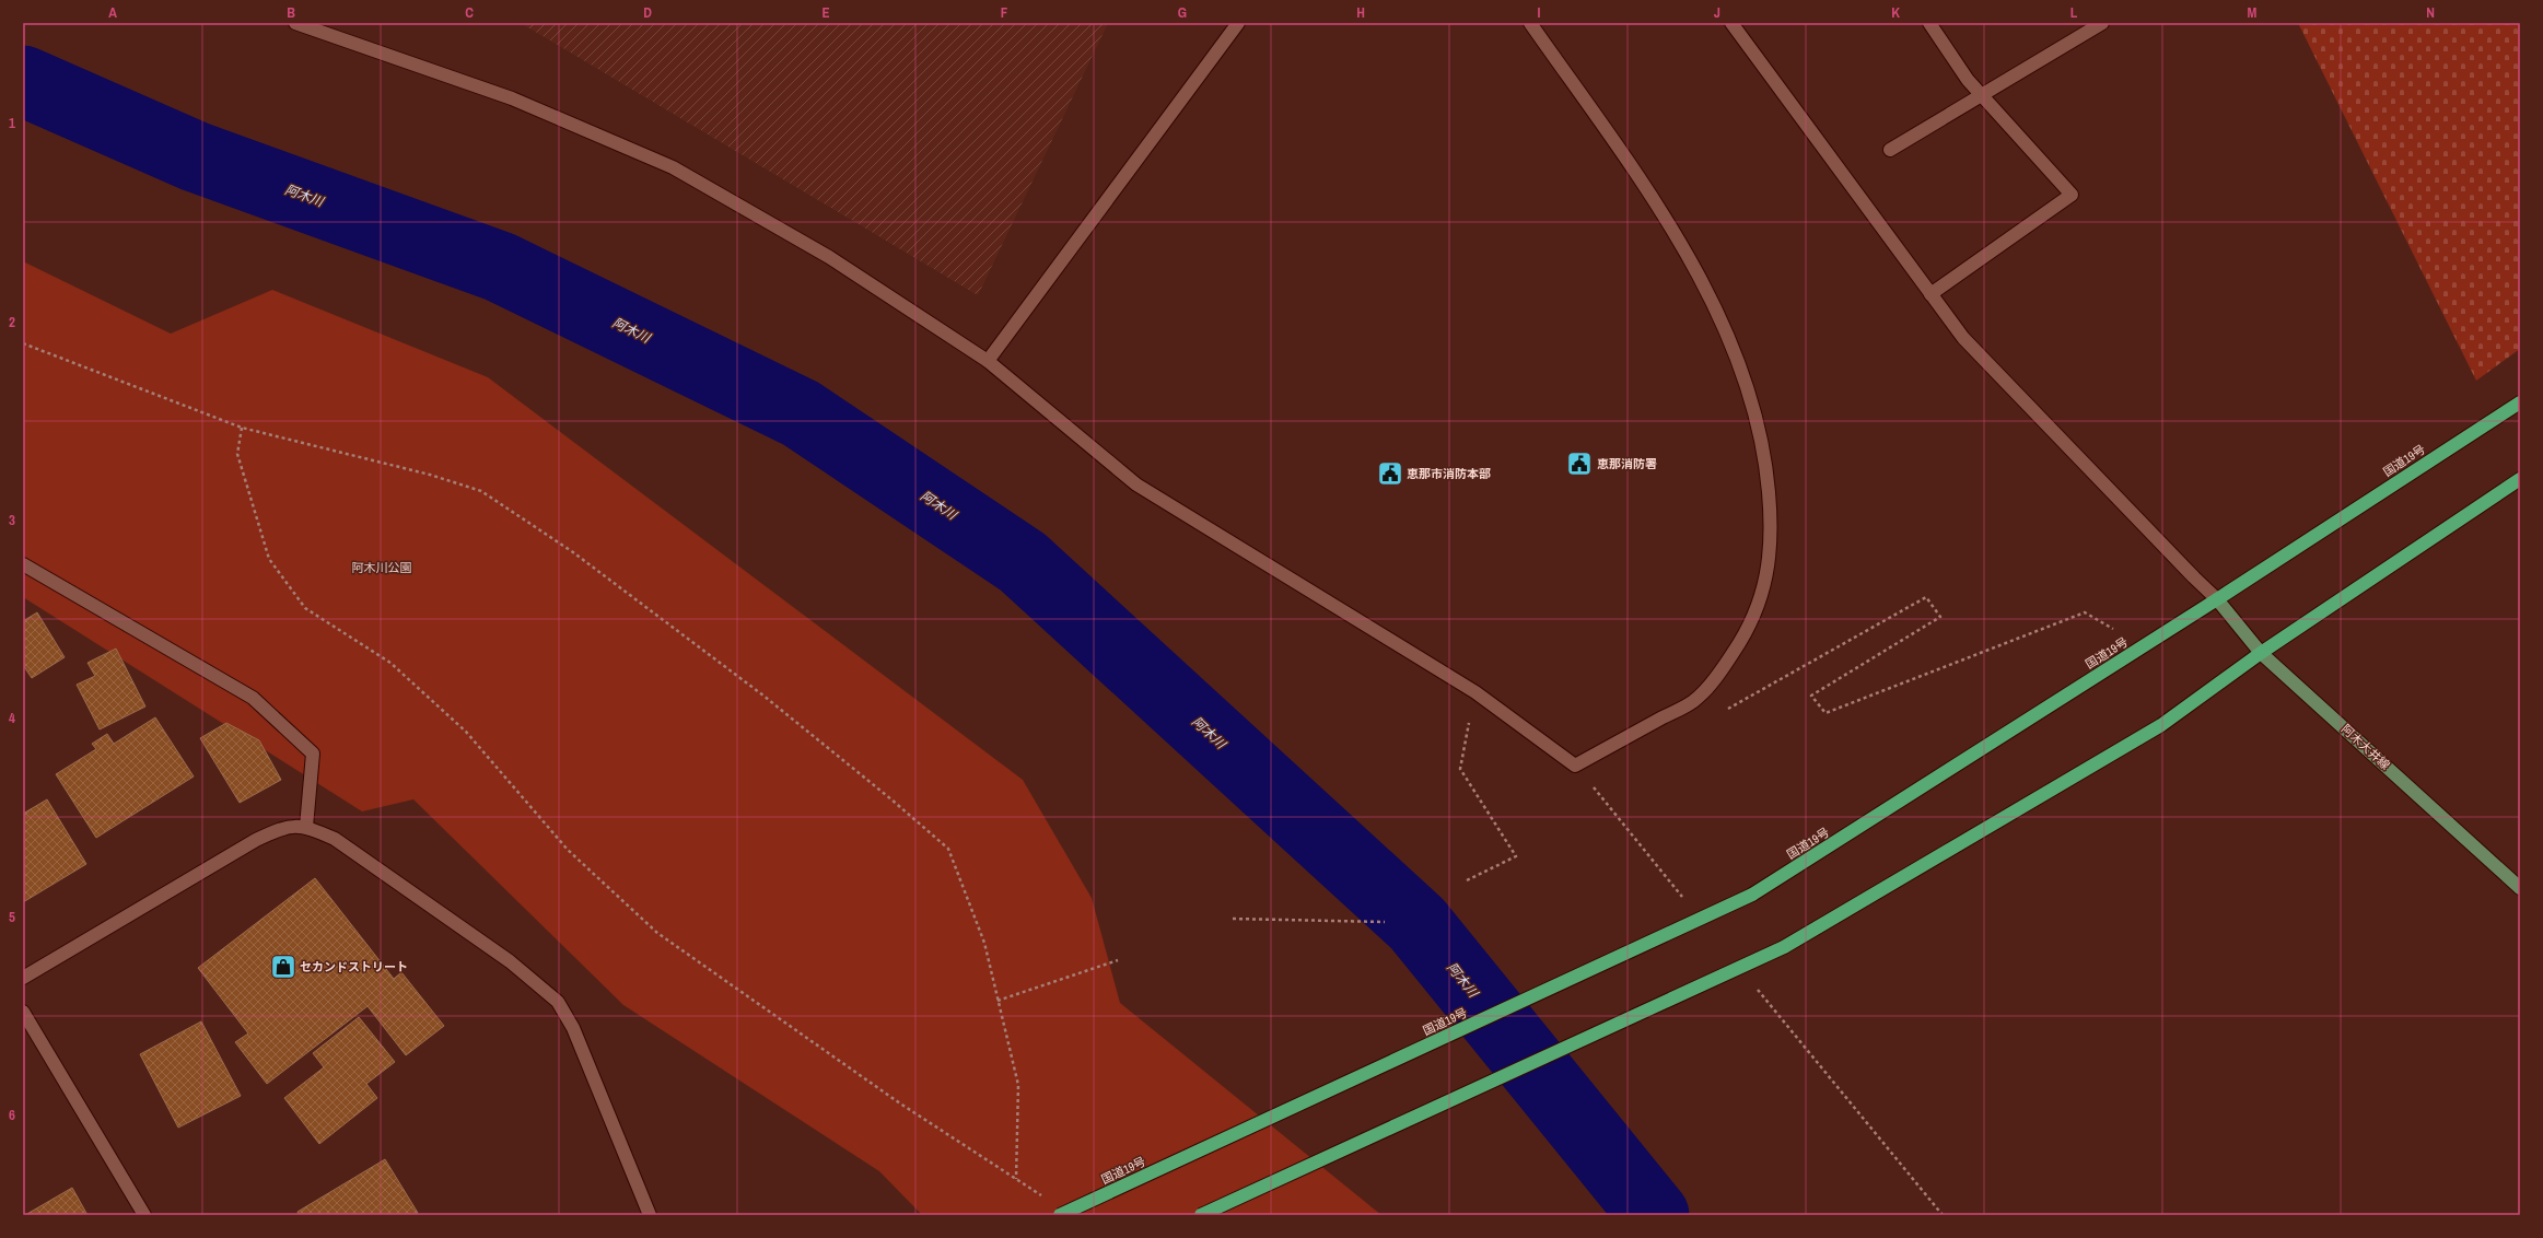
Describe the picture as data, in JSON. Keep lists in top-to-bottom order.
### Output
{
  "streets": {
    "highway": ["国道19号"],
    "main road": ["阿木大井線"]
  },
  "crossings": [
    ["国道19号", "阿木大井線"]
  ],
  "water": ["阿木川"],
  "parks": ["阿木川公園"],
  "places": {
    "public building": ["恵那消防署", "恵那市消防本部"],
    "shop": ["セカンドストリート"]
  },
  "grid": {
    "columns": [
      "A",
      "B",
      "C",
      "D",
      "E",
      "F",
      "G",
      "H",
      "I",
      "J",
      "K",
      "L",
      "M",
      "N"
    ],
    "rows": [
      "1",
      "2",
      "3",
      "4",
      "5",
      "6"
    ]
  }
}
